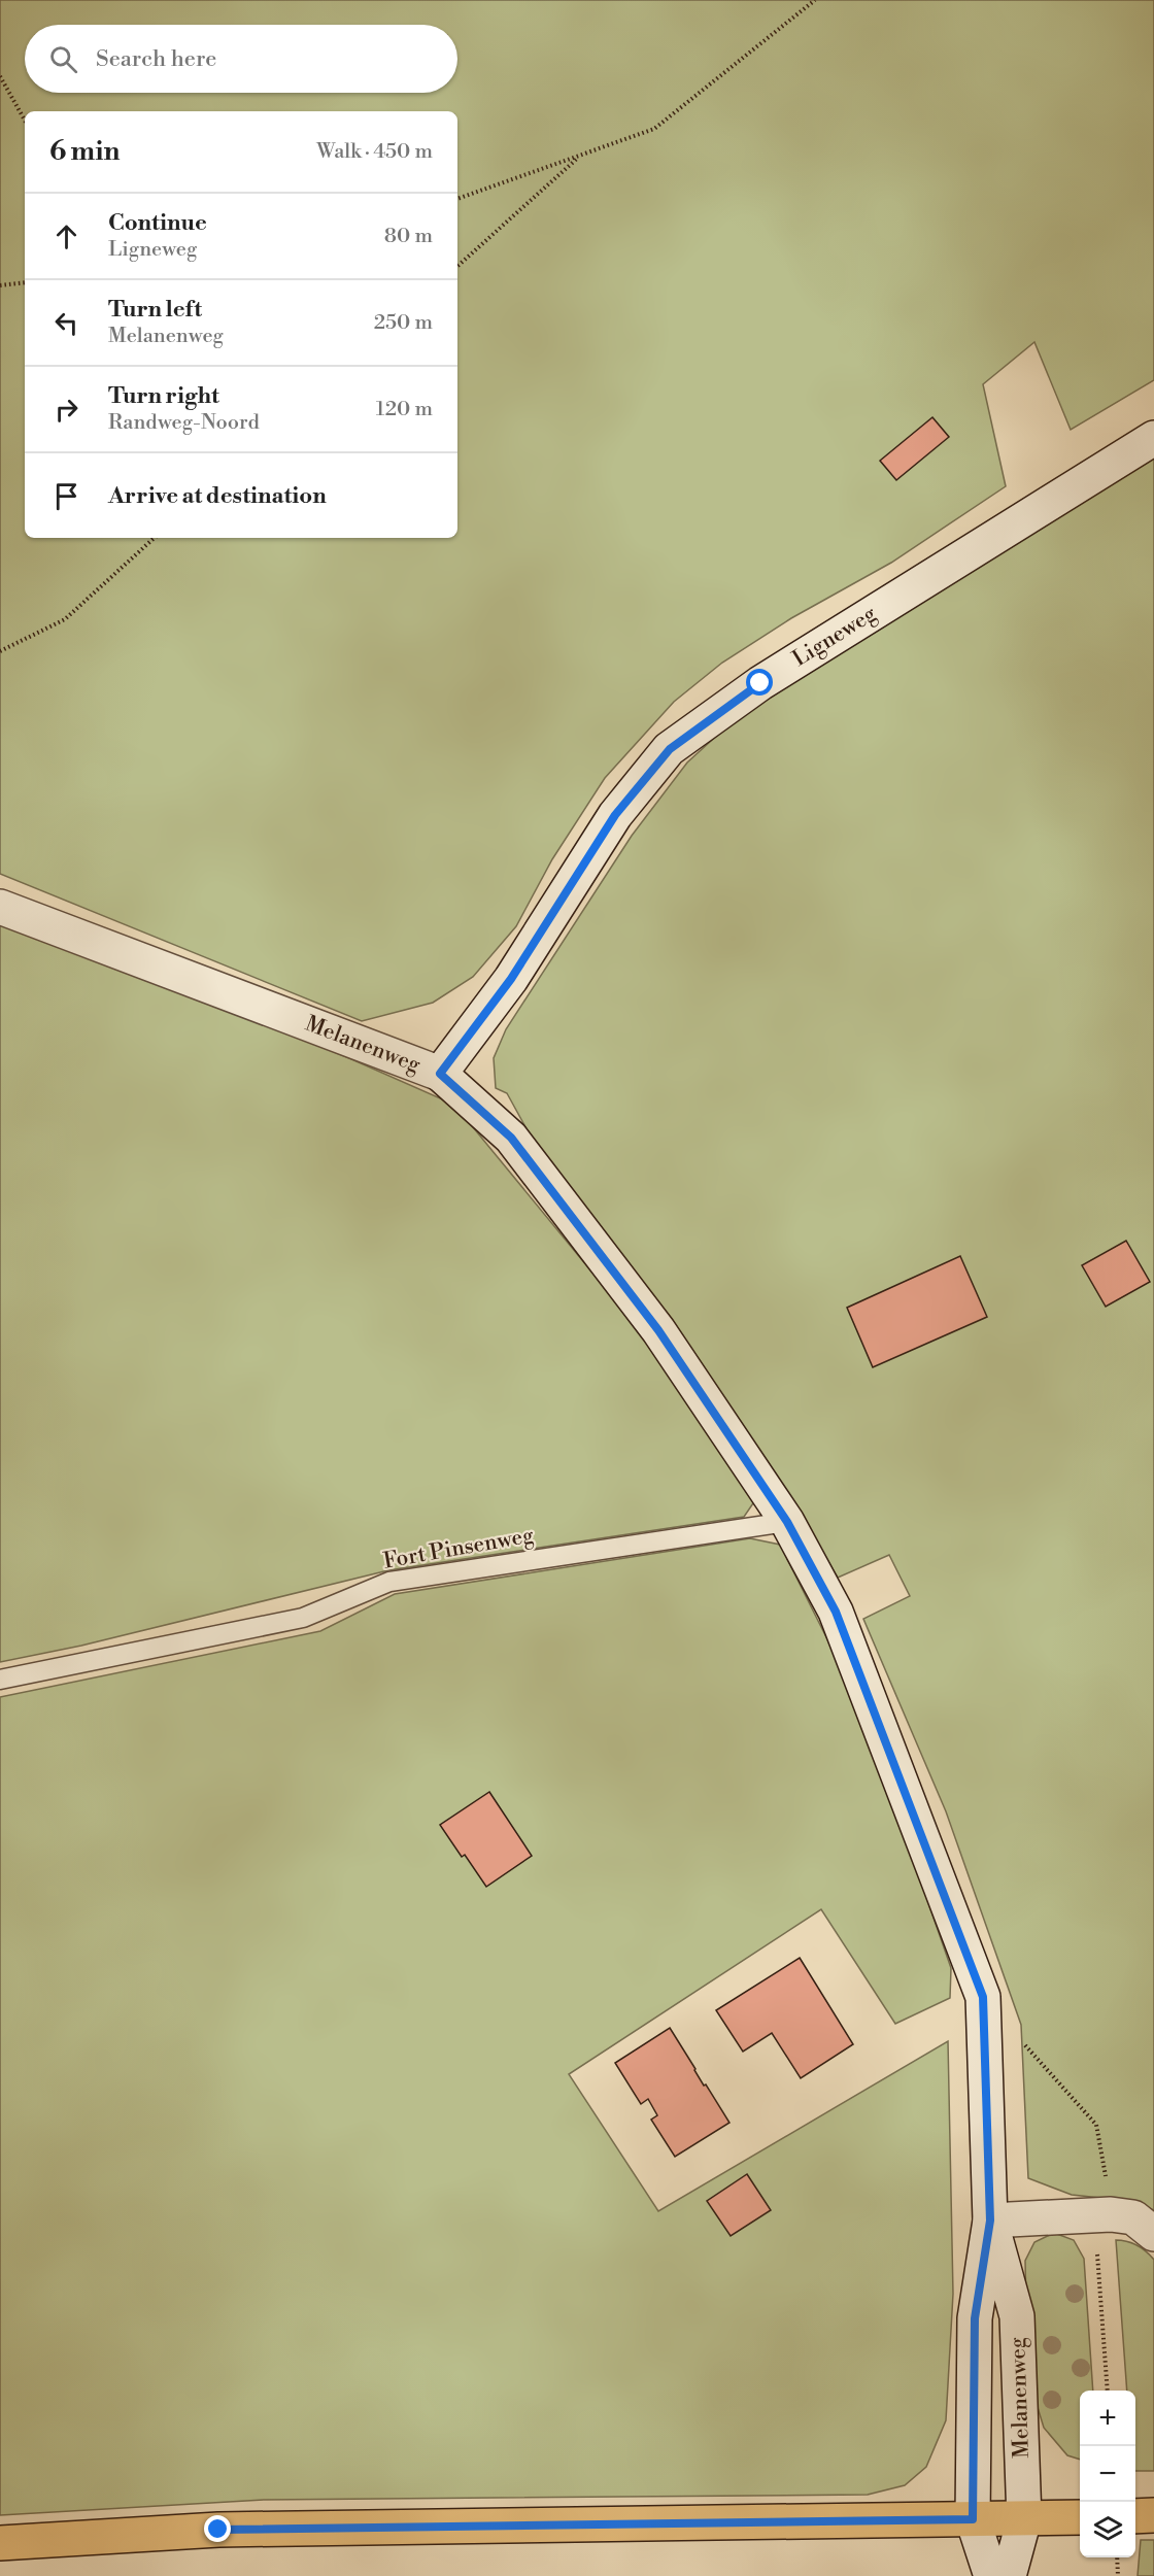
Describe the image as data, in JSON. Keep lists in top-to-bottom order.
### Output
{
  "streets": {
    "street": ["Ligneweg", "Melanenweg"],
    "lane": ["Fort Pinsenweg"]
  },
  "crossings": [
    ["Ligneweg", "Melanenweg"],
    ["Melanenweg", "Fort Pinsenweg"]
  ],
  "page": {
    "search": "Search here",
    "heading": ["6 min", "Walk · 450 m"],
    "list": [
      ["Continue", "Ligneweg", "80 m"],
      ["Turn left", "Melanenweg", "250 m"],
      ["Turn right", "Randweg-Noord", "120 m"],
      "Arrive at destination"
    ],
    "map_buttons": ["+", "−"]
  }
}
